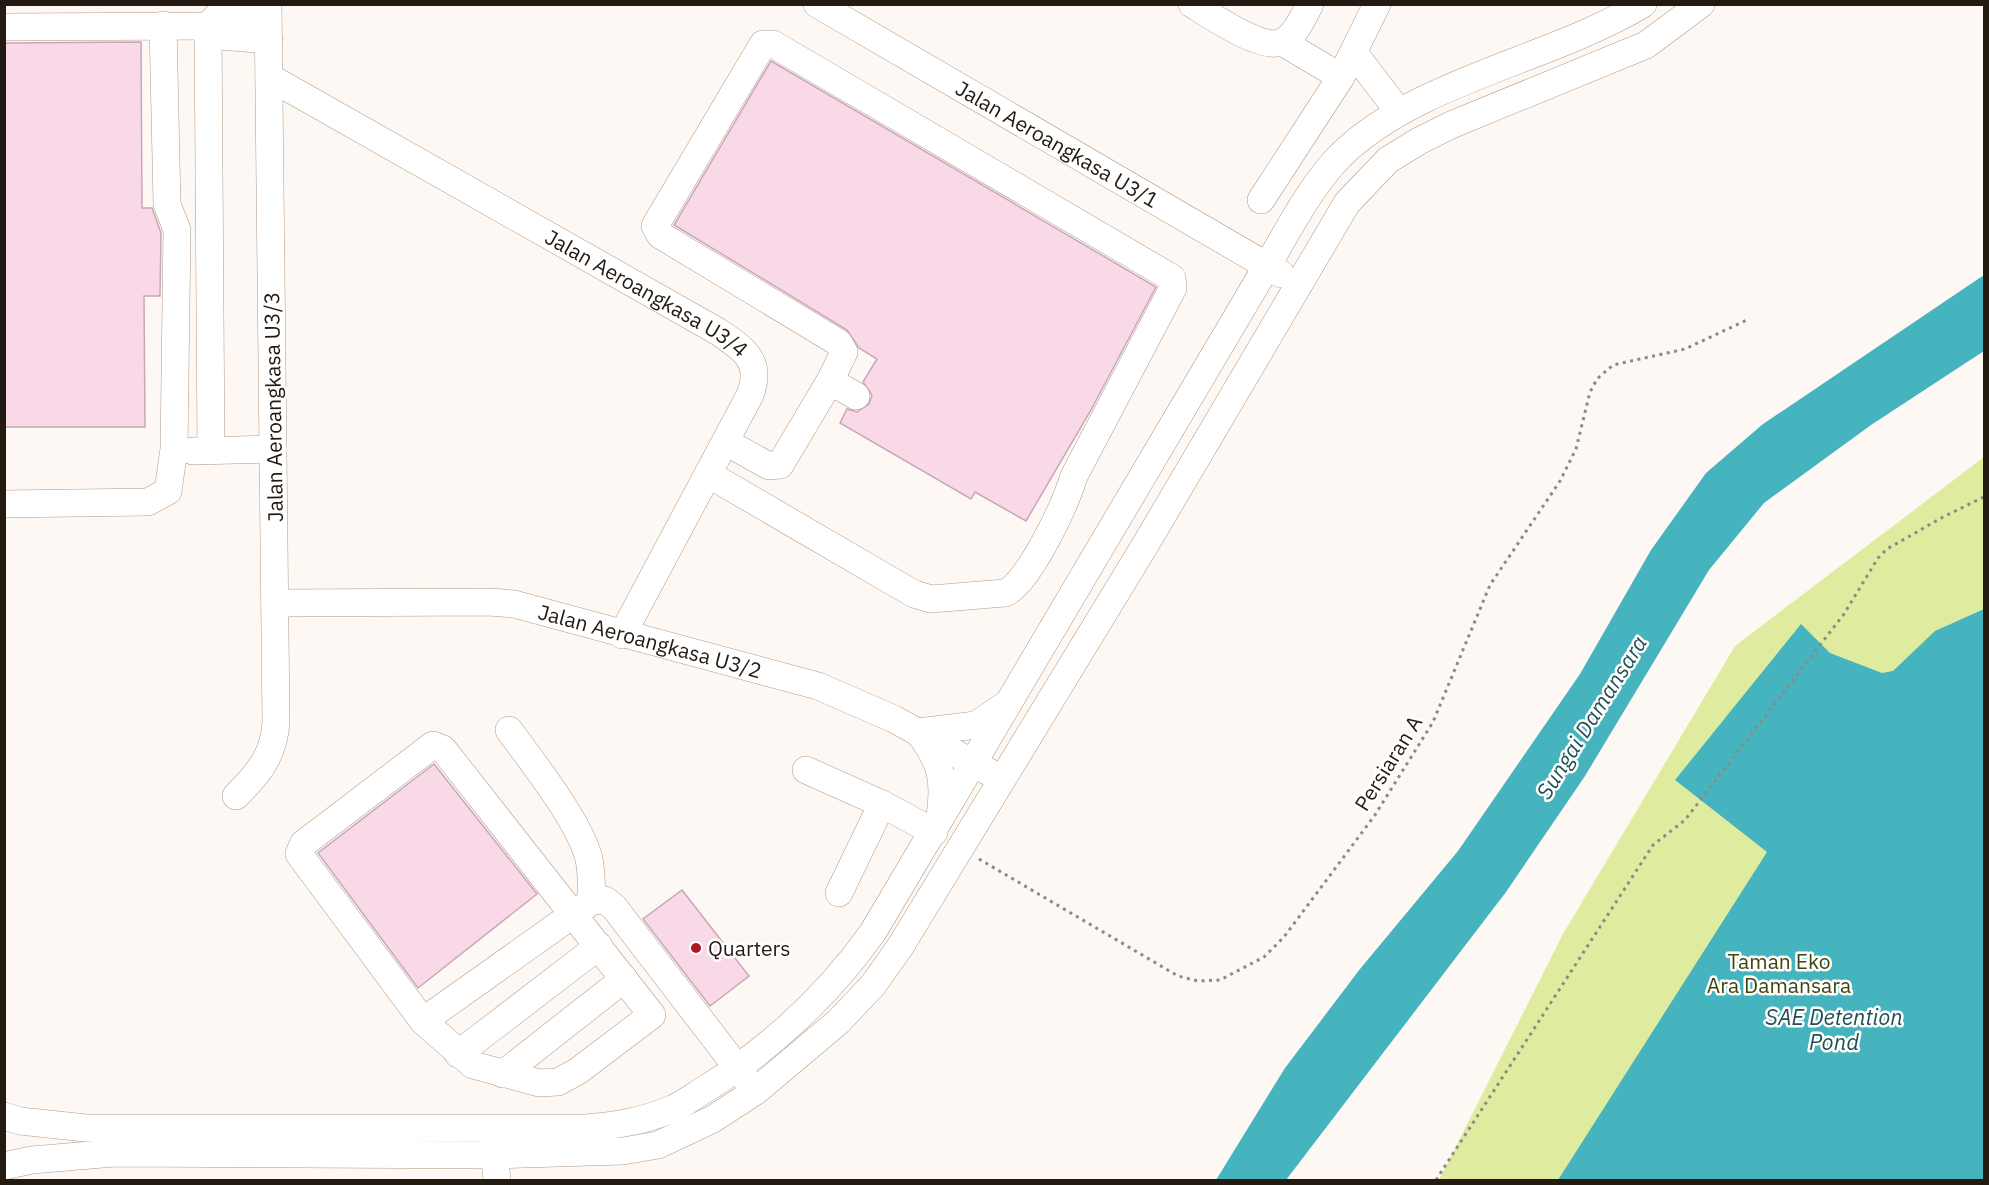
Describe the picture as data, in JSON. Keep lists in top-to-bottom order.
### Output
{
  "streets": {
    "street": [
      "Jalan Aeroangkasa U3/1",
      "Jalan Aeroangkasa U3/4",
      "Jalan Aeroangkasa U3/3",
      "Jalan Aeroangkasa U3/2"
    ],
    "path": ["Persiaran A"]
  },
  "crossings": [
    ["Jalan Aeroangkasa U3/4", "Jalan Aeroangkasa U3/3"],
    ["Jalan Aeroangkasa U3/4", "Jalan Aeroangkasa U3/2"],
    ["Jalan Aeroangkasa U3/3", "Jalan Aeroangkasa U3/2"]
  ],
  "water": ["Sungai Damansara", "SAE Detention Pond"],
  "parks": ["Taman Eko Ara Damansara"],
  "places": ["Quarters"]
}
